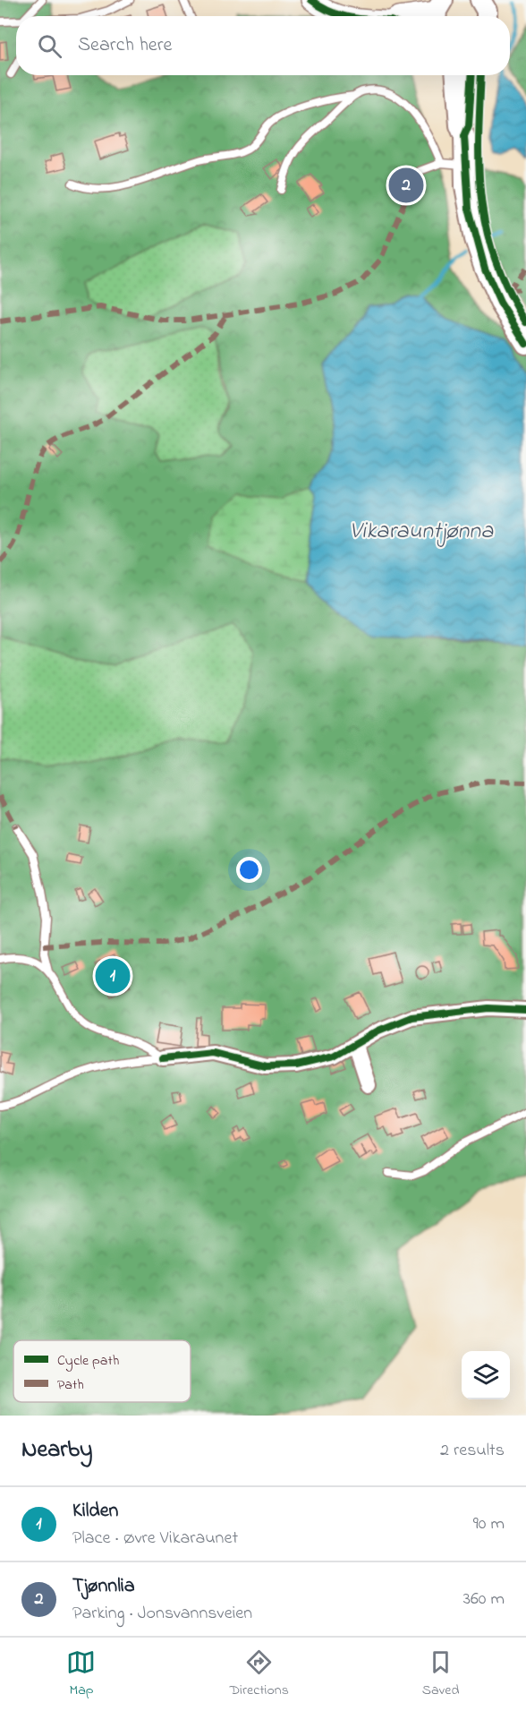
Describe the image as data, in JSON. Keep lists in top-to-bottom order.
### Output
{
  "water": ["Vikarauntjønna"],
  "legend": ["Cycle path", "Path"],
  "page": {
    "search": "Search here",
    "pins": ["2", "1"],
    "heading": ["Nearby", "2 results"],
    "list": [
      {
        "mark": "1",
        "name": "Kilden",
        "note": "Place · Øvre Vikaraunet",
        "value": "90 m"
      },
      {
        "mark": "2",
        "name": "Tjønnlia",
        "note": "Parking · Jonsvannsveien",
        "value": "360 m"
      }
    ],
    "nav": ["Map", "Directions", "Saved"]
  }
}
